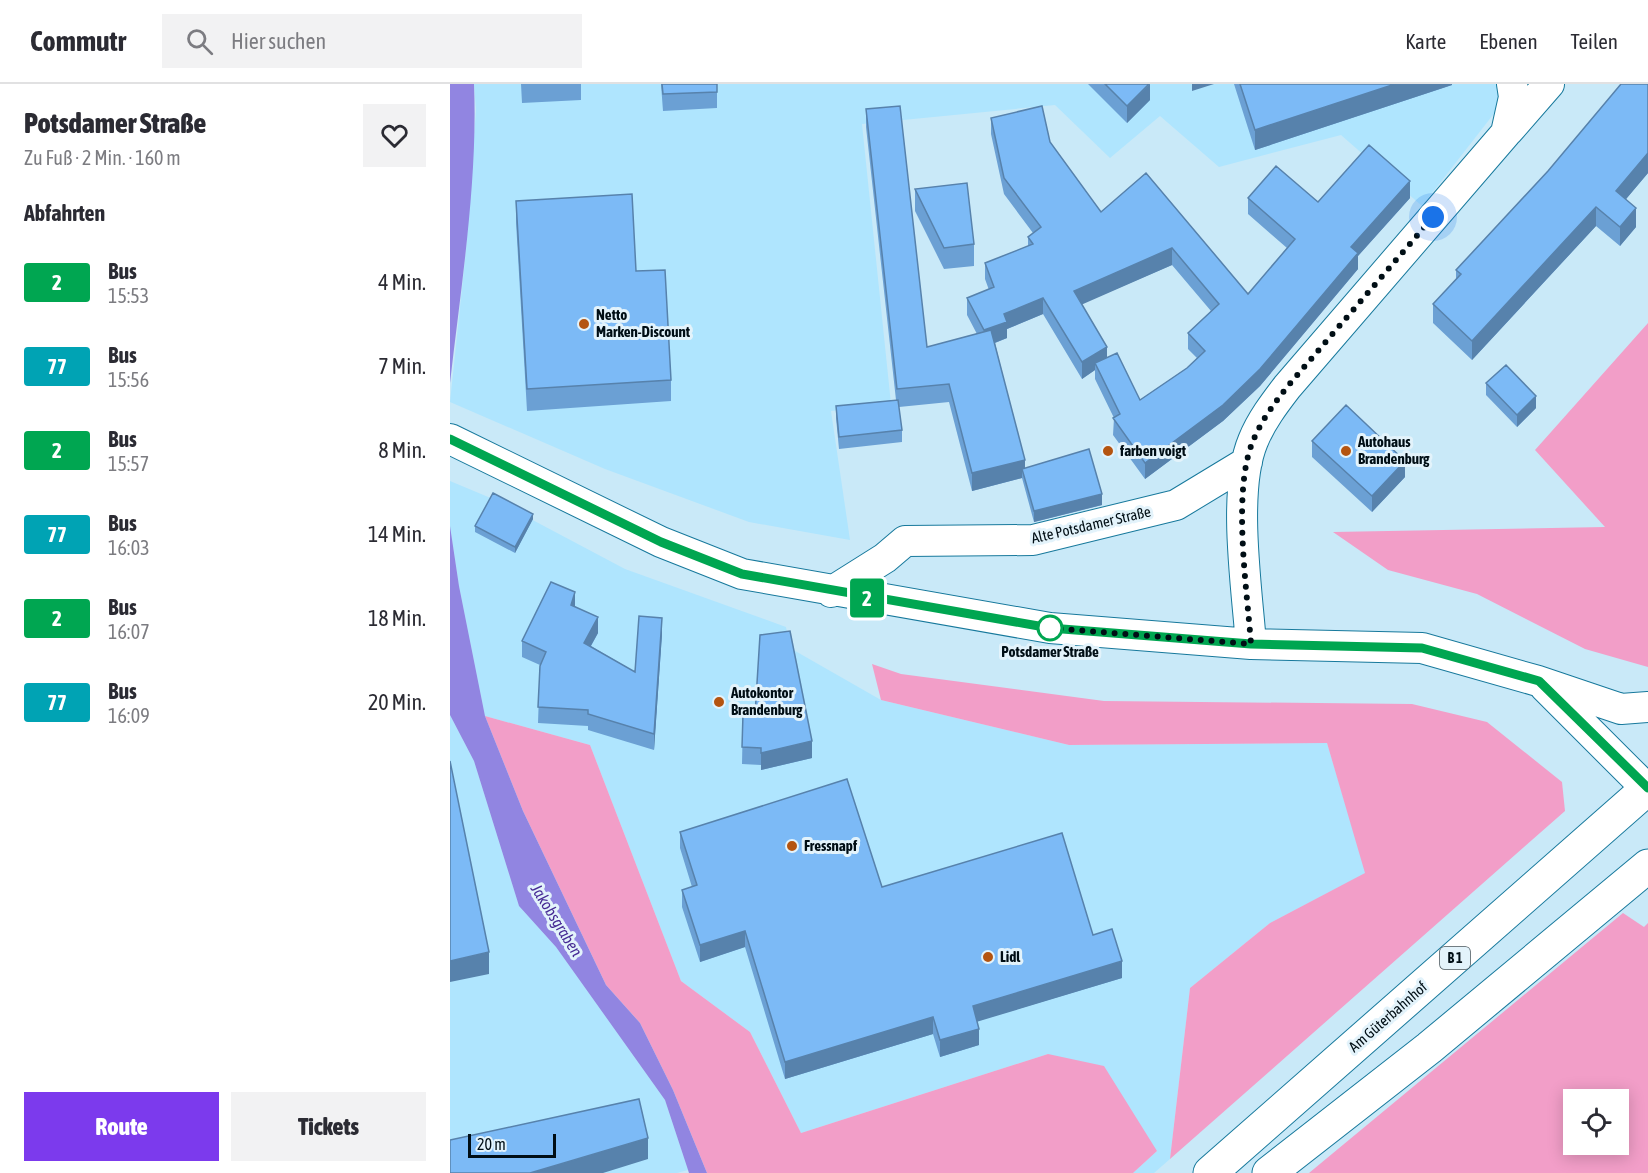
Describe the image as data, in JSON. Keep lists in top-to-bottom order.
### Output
{
  "streets": {
    "main road": ["B 1", "Am Güterbahnhof"],
    "street": ["Alte Potsdamer Straße"]
  },
  "water": ["Jakobsgraben"],
  "places": [
    "Netto Marken-Discount",
    "farben voigt",
    "Autohaus Brandenburg",
    "Potsdamer Straße",
    "Autokontor Brandenburg",
    "Fressnapf",
    "Lidl"
  ],
  "lines": ["bus line 2"],
  "scale_bar": "20 m",
  "page": {
    "header": "Commutr",
    "search": "Hier suchen",
    "nav": ["Karte", "Ebenen", "Teilen"],
    "heading": [
      ["Potsdamer Straße", "Zu Fuß · 2 Min. · 160 m"],
      "Abfahrten"
    ],
    "on_map": "2",
    "list": [
      {
        "mark": "2",
        "name": "Bus",
        "note": "15:53",
        "value": "4 Min."
      },
      {
        "mark": "77",
        "name": "Bus",
        "note": "15:56",
        "value": "7 Min."
      },
      {
        "mark": "2",
        "name": "Bus",
        "note": "15:57",
        "value": "8 Min."
      },
      {
        "mark": "77",
        "name": "Bus",
        "note": "16:03",
        "value": "14 Min."
      },
      {
        "mark": "2",
        "name": "Bus",
        "note": "16:07",
        "value": "18 Min."
      },
      {
        "mark": "77",
        "name": "Bus",
        "note": "16:09",
        "value": "20 Min."
      }
    ],
    "buttons": ["Route", "Tickets"],
    "scale": "20 m"
  }
}
